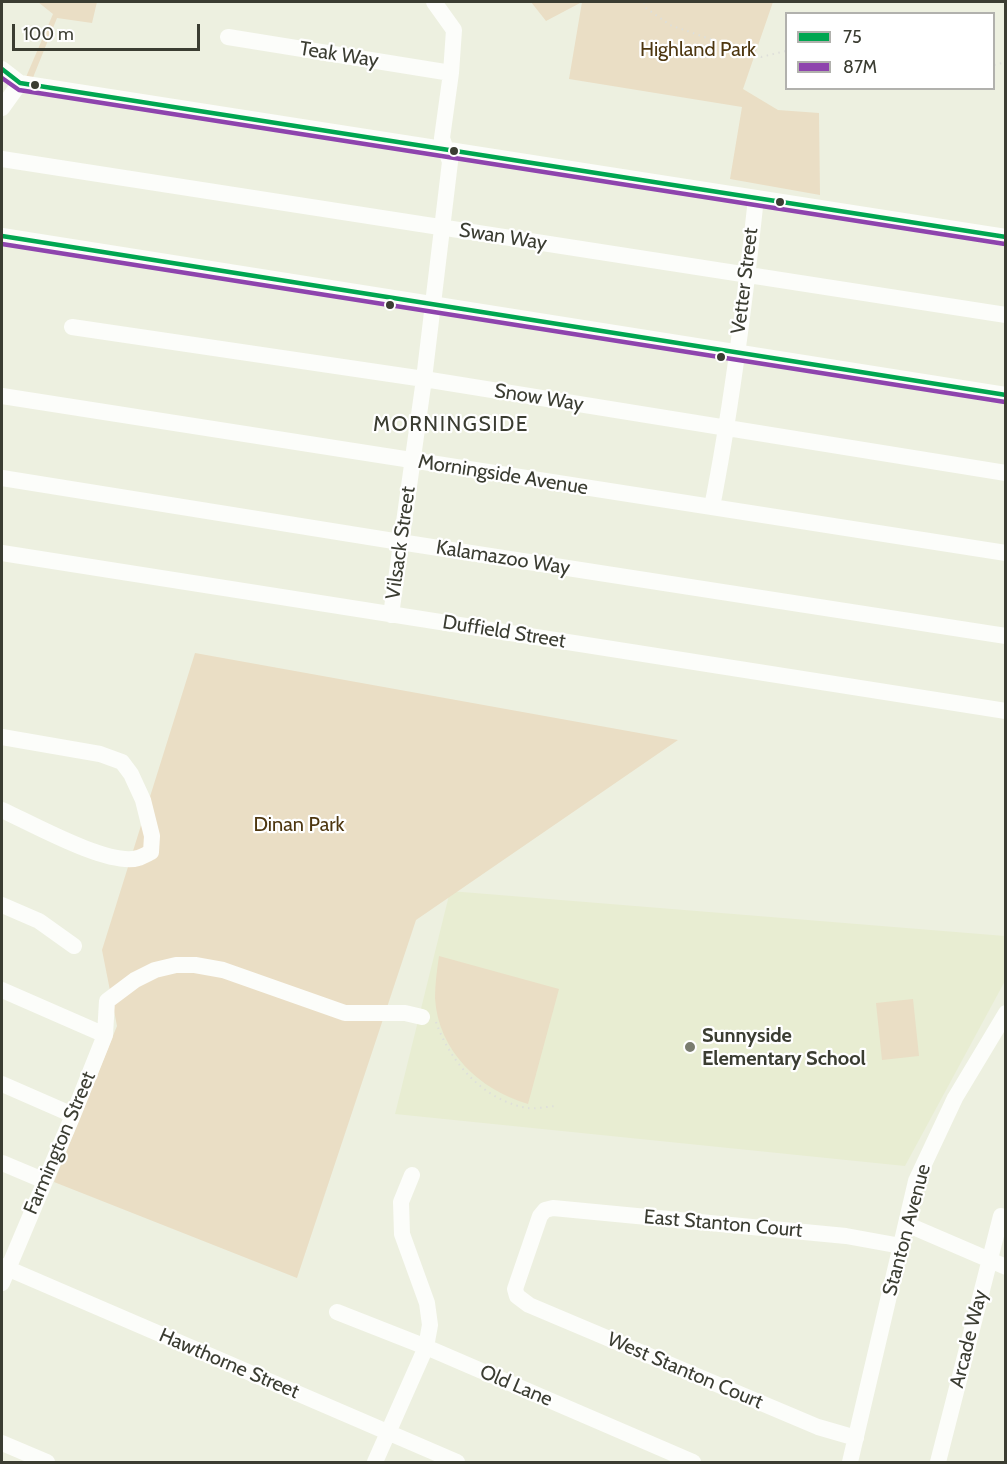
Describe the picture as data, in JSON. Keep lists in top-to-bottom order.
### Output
{
  "streets": {
    "street": [
      "Teak Way",
      "Swan Way",
      "Vetter Street",
      "Snow Way",
      "Morningside Avenue",
      "Vilsack Street",
      "Kalamazoo Way",
      "Duffield Street",
      "Farmington Street",
      "East Stanton Court",
      "Stanton Avenue",
      "Arcade Way",
      "Hawthorne Street",
      "West Stanton Court",
      "Old Lane"
    ]
  },
  "crossings": [
    ["Teak Way", "Vilsack Street"],
    ["Swan Way", "Vetter Street"],
    ["Swan Way", "Vilsack Street"],
    ["Vetter Street", "Snow Way"],
    ["Vetter Street", "Morningside Avenue"],
    ["Snow Way", "Vilsack Street"],
    ["Morningside Avenue", "Vilsack Street"],
    ["Vilsack Street", "Kalamazoo Way"],
    ["Vilsack Street", "Duffield Street"],
    ["Farmington Street", "Hawthorne Street"],
    ["East Stanton Court", "Stanton Avenue"],
    ["East Stanton Court", "West Stanton Court"],
    ["Stanton Avenue", "West Stanton Court"]
  ],
  "districts": ["MORNINGSIDE"],
  "parks": ["Highland Park", "Dinan Park"],
  "places": ["Sunnyside Elementary School"],
  "lines": ["transit line 75", "transit line 87M"],
  "legend": ["75", "87M"],
  "scale_bar": "100 m"
}
